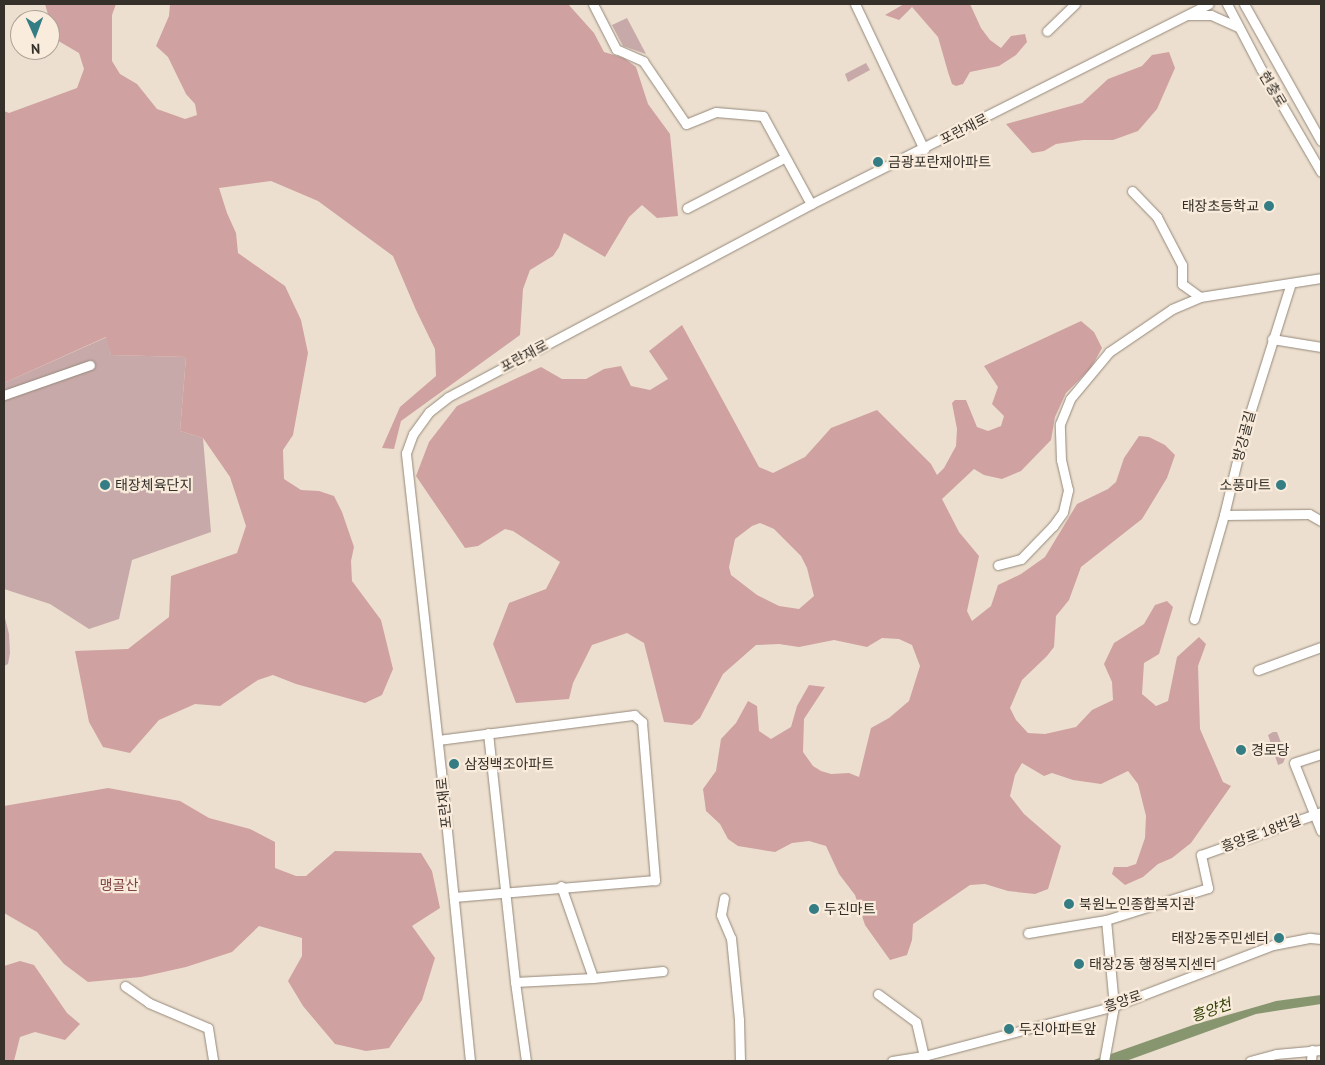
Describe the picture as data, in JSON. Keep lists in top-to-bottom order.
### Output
{
  "streets": {
    "street": [
      "현충로",
      "포란재로",
      "방강골길",
      "흥양로 18번길",
      "흥양로"
    ]
  },
  "water": ["흥양천"],
  "parks": ["맹골산"],
  "places": [
    "금광포란재아파트",
    "태장초등학교",
    "태장체육단지",
    "소풍마트",
    "경로당",
    "삼정백조아파트",
    "북원노인종합복지관",
    "두진마트",
    "태장2동주민센터",
    "태장2동 행정복지센터",
    "두진아파트앞"
  ],
  "north": "bottom"
}
